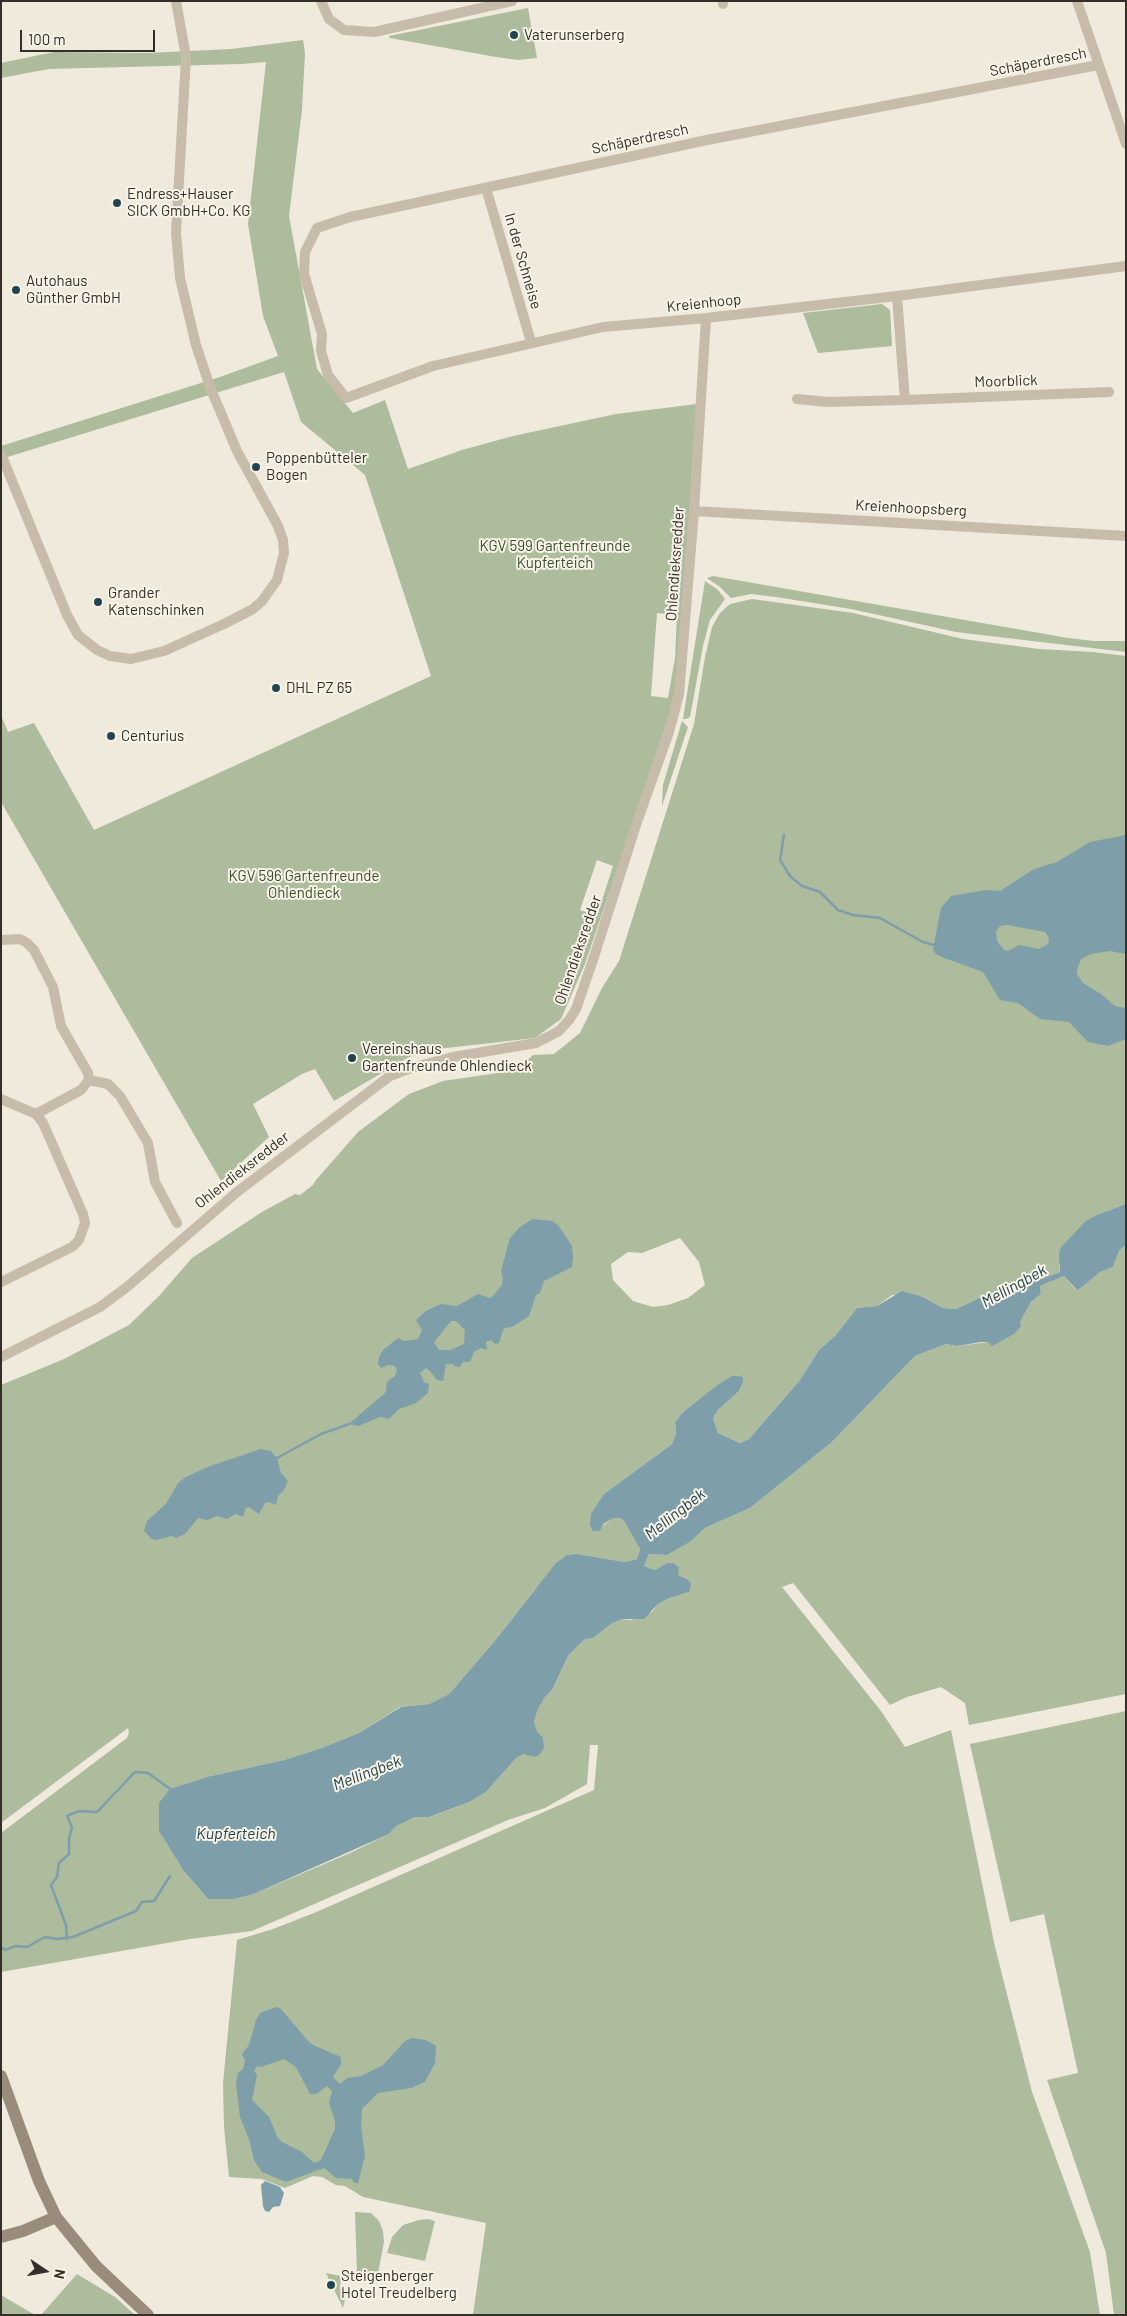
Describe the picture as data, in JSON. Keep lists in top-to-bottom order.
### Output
{
  "streets": {
    "street": [
      "Schäperdresch",
      "In der Schneise",
      "Kreienhoop",
      "Moorblick",
      "Kreienhoopsberg",
      "Ohlendieksredder"
    ]
  },
  "crossings": [
    ["Schäperdresch", "In der Schneise"],
    ["Schäperdresch", "Kreienhoop"],
    ["In der Schneise", "Kreienhoop"],
    ["Kreienhoop", "Ohlendieksredder"],
    ["Kreienhoopsberg", "Ohlendieksredder"]
  ],
  "water": ["Mellingbek", "Kupferteich"],
  "parks": ["KGV 599 Gartenfreunde Kupferteich", "KGV 596 Gartenfreunde Ohlendieck"],
  "places": [
    "Vaterunserberg",
    "Endress+Hauser SICK GmbH+Co. KG",
    "Autohaus Günther GmbH",
    "Poppenbütteler Bogen",
    "Grander Katenschinken",
    "DHL PZ 65",
    "Centurius",
    "Vereinshaus Gartenfreunde Ohlendieck",
    "Steigenberger Hotel Treudelberg"
  ],
  "scale_bar": "100 m",
  "north": "right"
}
